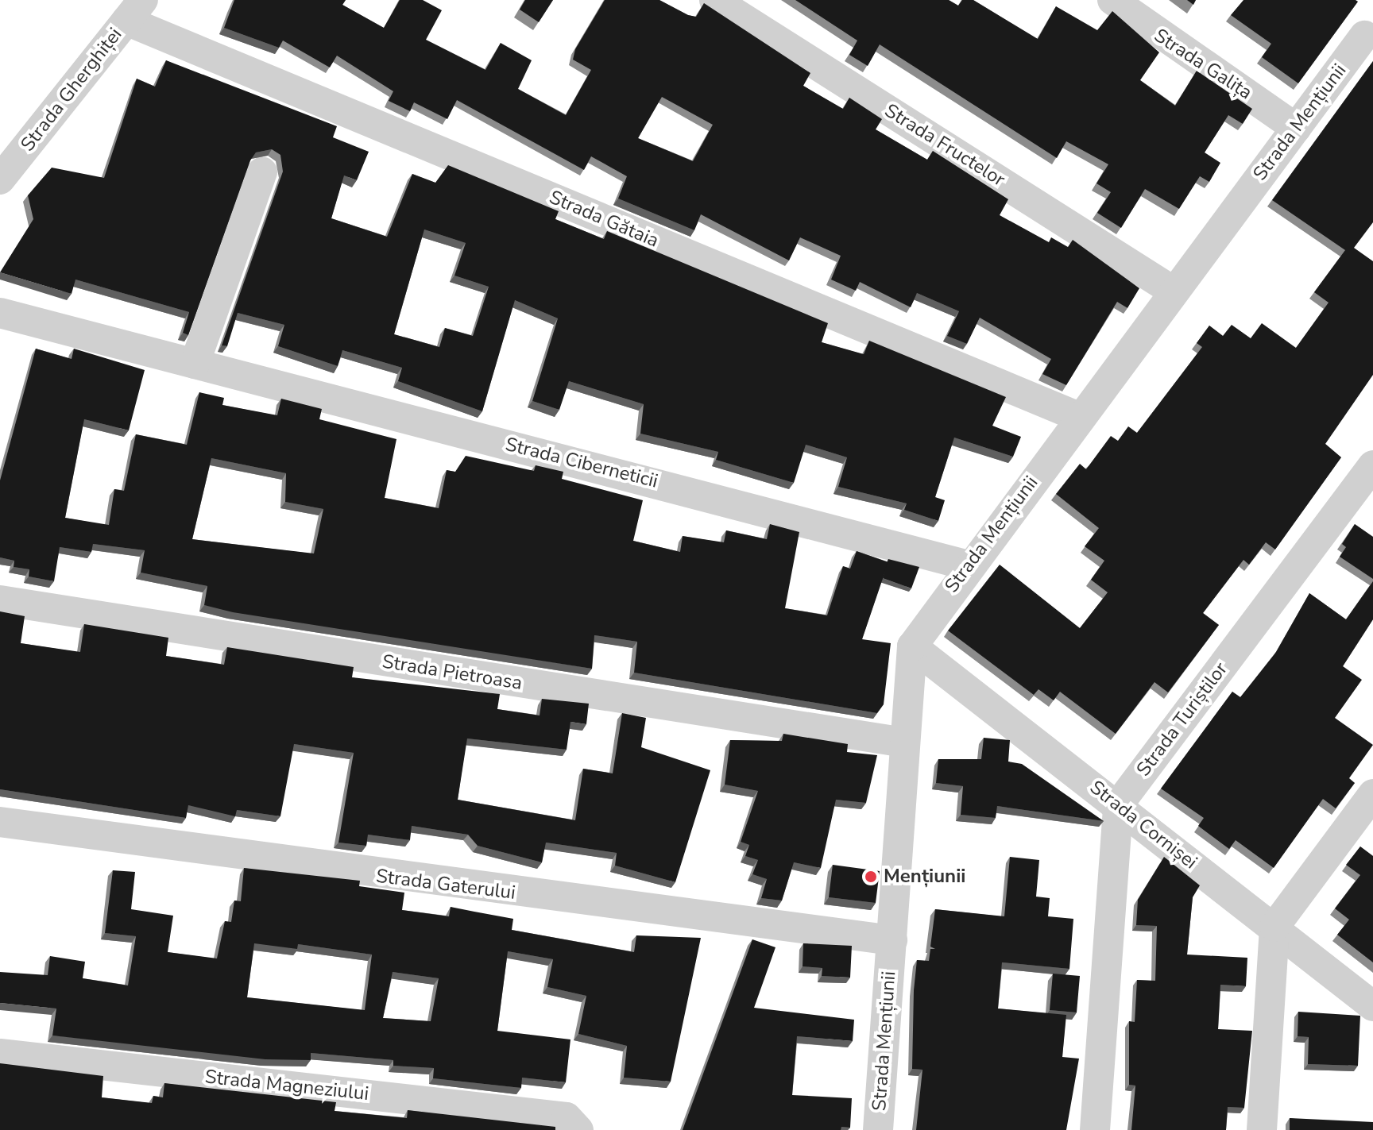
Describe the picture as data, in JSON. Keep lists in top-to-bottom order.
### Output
{
  "streets": {
    "street": [
      "Strada Galița",
      "Strada Gherghiței",
      "Strada Mențiunii",
      "Strada Fructelor",
      "Strada Gătaia",
      "Strada Ciberneticii",
      "Strada Pietroasa",
      "Strada Turiștilor",
      "Strada Cornișei",
      "Strada Gaterului",
      "Strada Magneziului"
    ]
  },
  "crossings": [
    ["Strada Galița", "Strada Mențiunii"],
    ["Strada Gherghiței", "Strada Gătaia"],
    ["Strada Mențiunii", "Strada Fructelor"],
    ["Strada Mențiunii", "Strada Gătaia"],
    ["Strada Mențiunii", "Strada Ciberneticii"],
    ["Strada Mențiunii", "Strada Pietroasa"],
    ["Strada Mențiunii", "Strada Cornișei"],
    ["Strada Mențiunii", "Strada Gaterului"],
    ["Strada Turiștilor", "Strada Cornișei"]
  ],
  "places": ["Mențiunii"]
}
